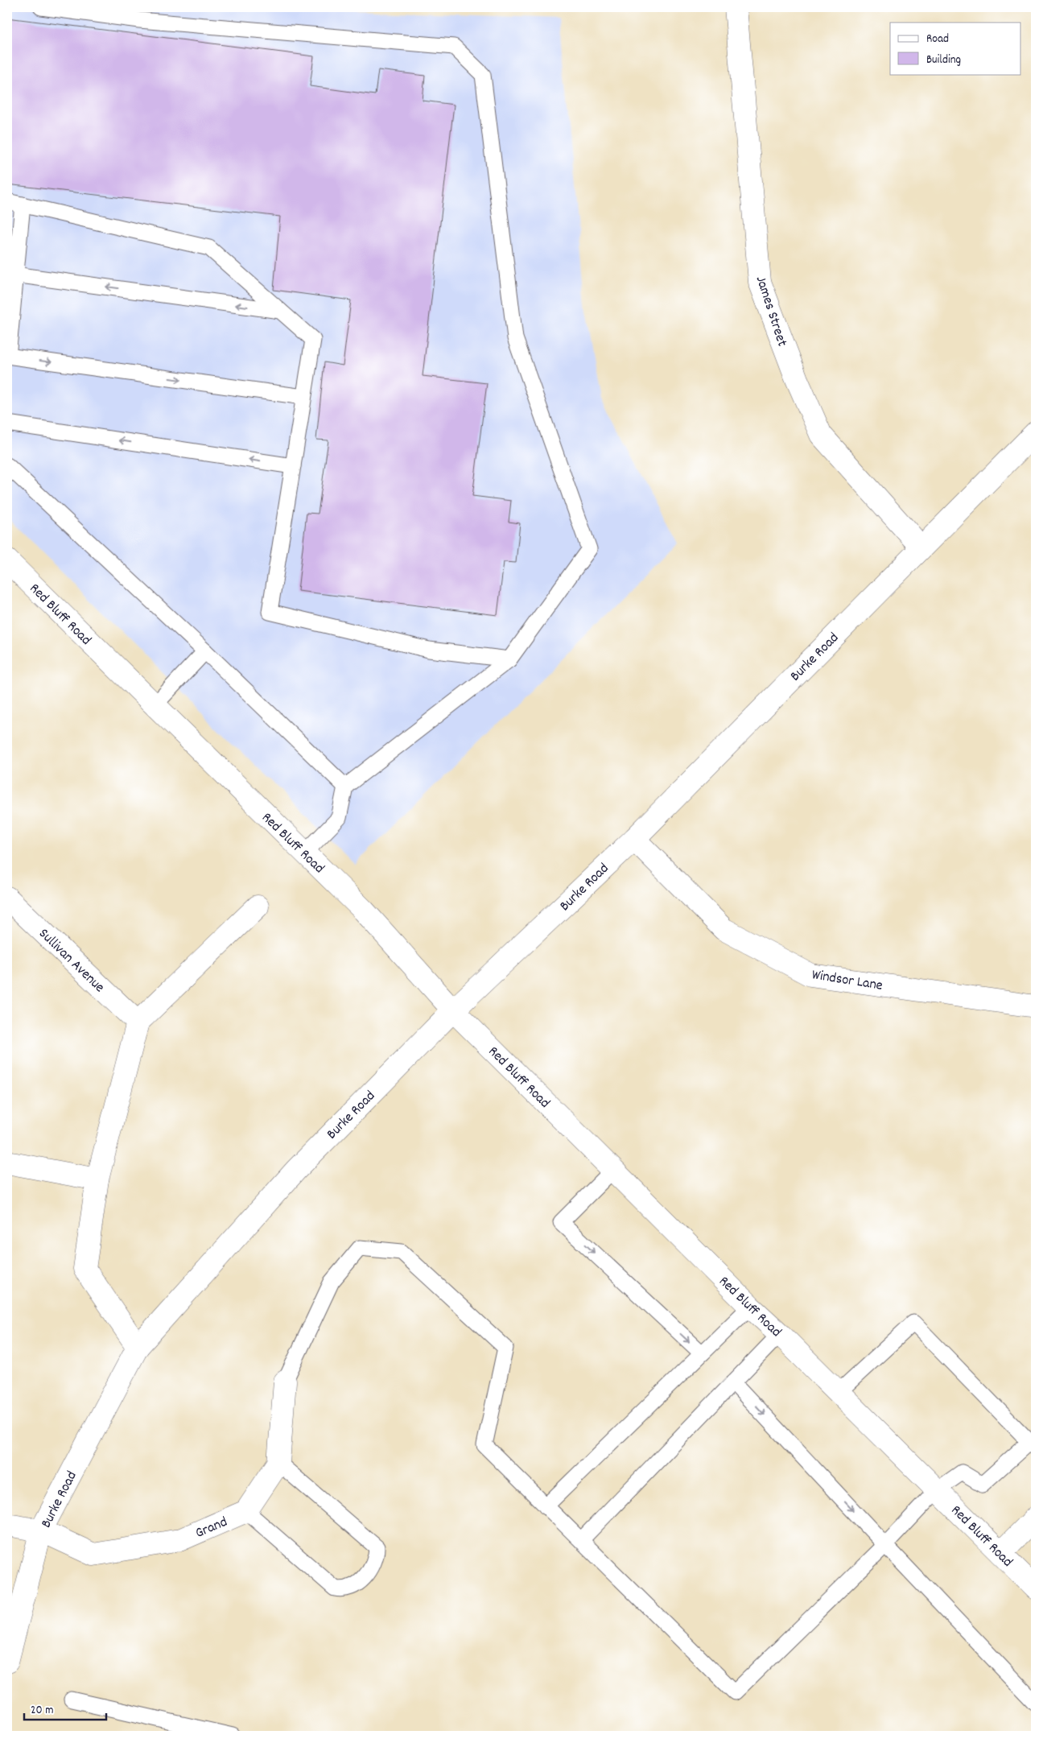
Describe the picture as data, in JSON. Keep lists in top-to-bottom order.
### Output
{
  "streets": {
    "street": [
      "James Street",
      "Red Bluff Road",
      "Burke Road",
      "Sullivan Avenue",
      "Windsor Lane",
      "Grand"
    ]
  },
  "crossings": [
    ["James Street", "Burke Road"],
    ["Red Bluff Road", "Burke Road"],
    ["Burke Road", "Windsor Lane"],
    ["Burke Road", "Grand"]
  ],
  "legend": ["Road", "Building"],
  "scale_bar": "20 m"
}
